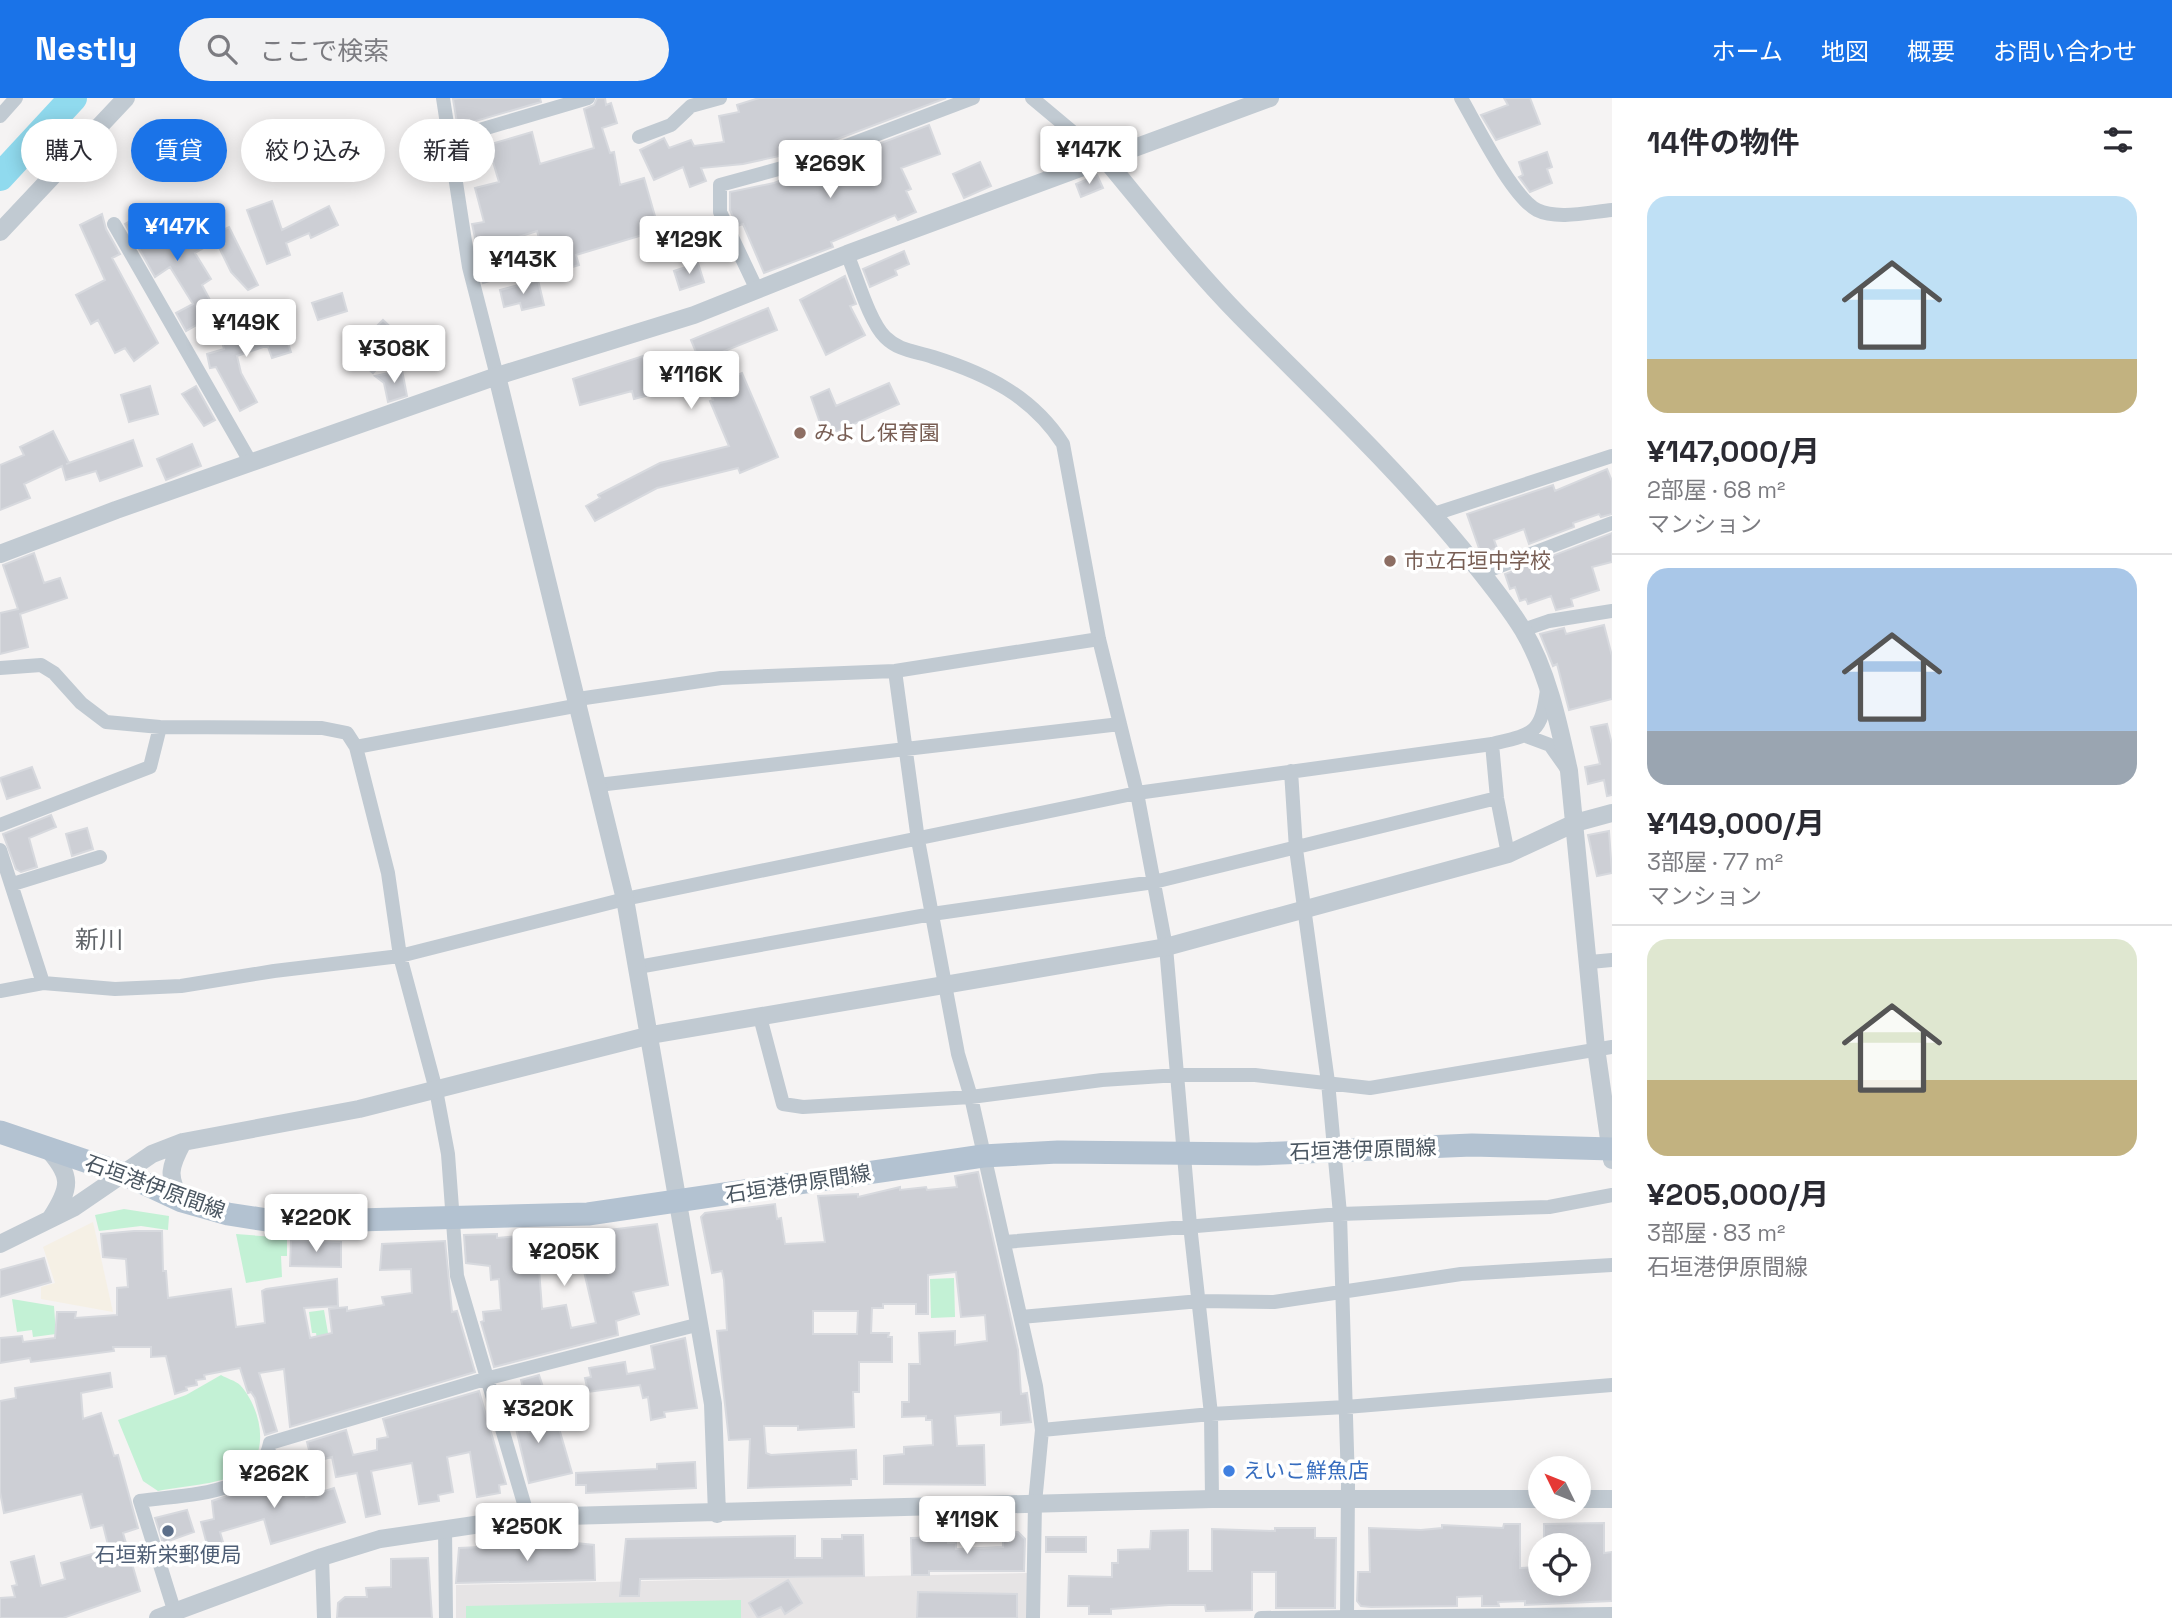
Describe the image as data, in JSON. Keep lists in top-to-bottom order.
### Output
{
  "streets": {
    "main road": ["石垣港伊原間線"]
  },
  "districts": ["新川"],
  "places": [
    "みよし保育園",
    "市立石垣中学校",
    "えいこ鮮魚店",
    "石垣新栄郵便局"
  ],
  "north": "top left",
  "page": {
    "header": "Nestly",
    "search": "ここで検索",
    "nav": [
      "ホーム",
      "地図",
      "概要",
      "お問い合わせ"
    ],
    "heading": "14件の物件",
    "chip": [
      "購入",
      "賃貸",
      "絞り込み",
      "新着"
    ],
    "price": [
      "¥147K",
      "¥269K",
      "¥147K",
      "¥129K",
      "¥143K",
      "¥149K",
      "¥308K",
      "¥116K",
      "¥220K",
      "¥205K",
      "¥320K",
      "¥262K",
      "¥119K",
      "¥250K"
    ],
    "list": [
      {
        "name": "¥147,000/月",
        "note": "2部屋 · 68 m² · マンション"
      },
      {
        "name": "¥149,000/月",
        "note": "3部屋 · 77 m² · マンション"
      },
      {
        "name": "¥205,000/月",
        "note": "3部屋 · 83 m² · 石垣港伊原間線"
      }
    ]
  }
}
